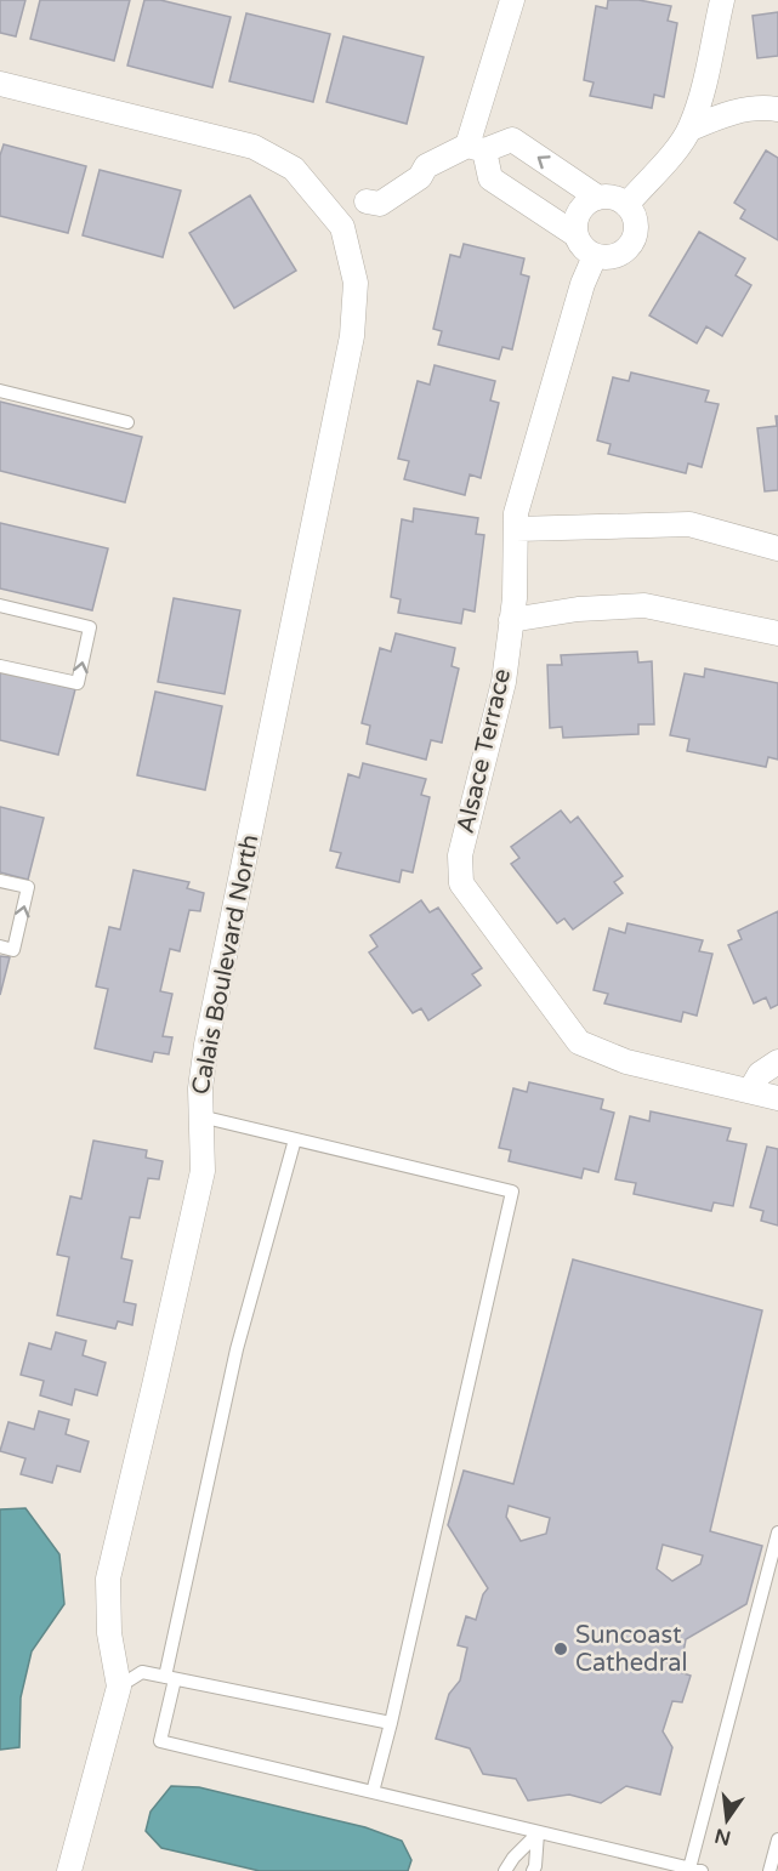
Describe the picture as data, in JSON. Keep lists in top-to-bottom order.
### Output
{
  "streets": {
    "street": ["Alsace Terrace", "Calais Boulevard North"]
  },
  "places": ["Suncoast Cathedral"],
  "north": "bottom"
}
